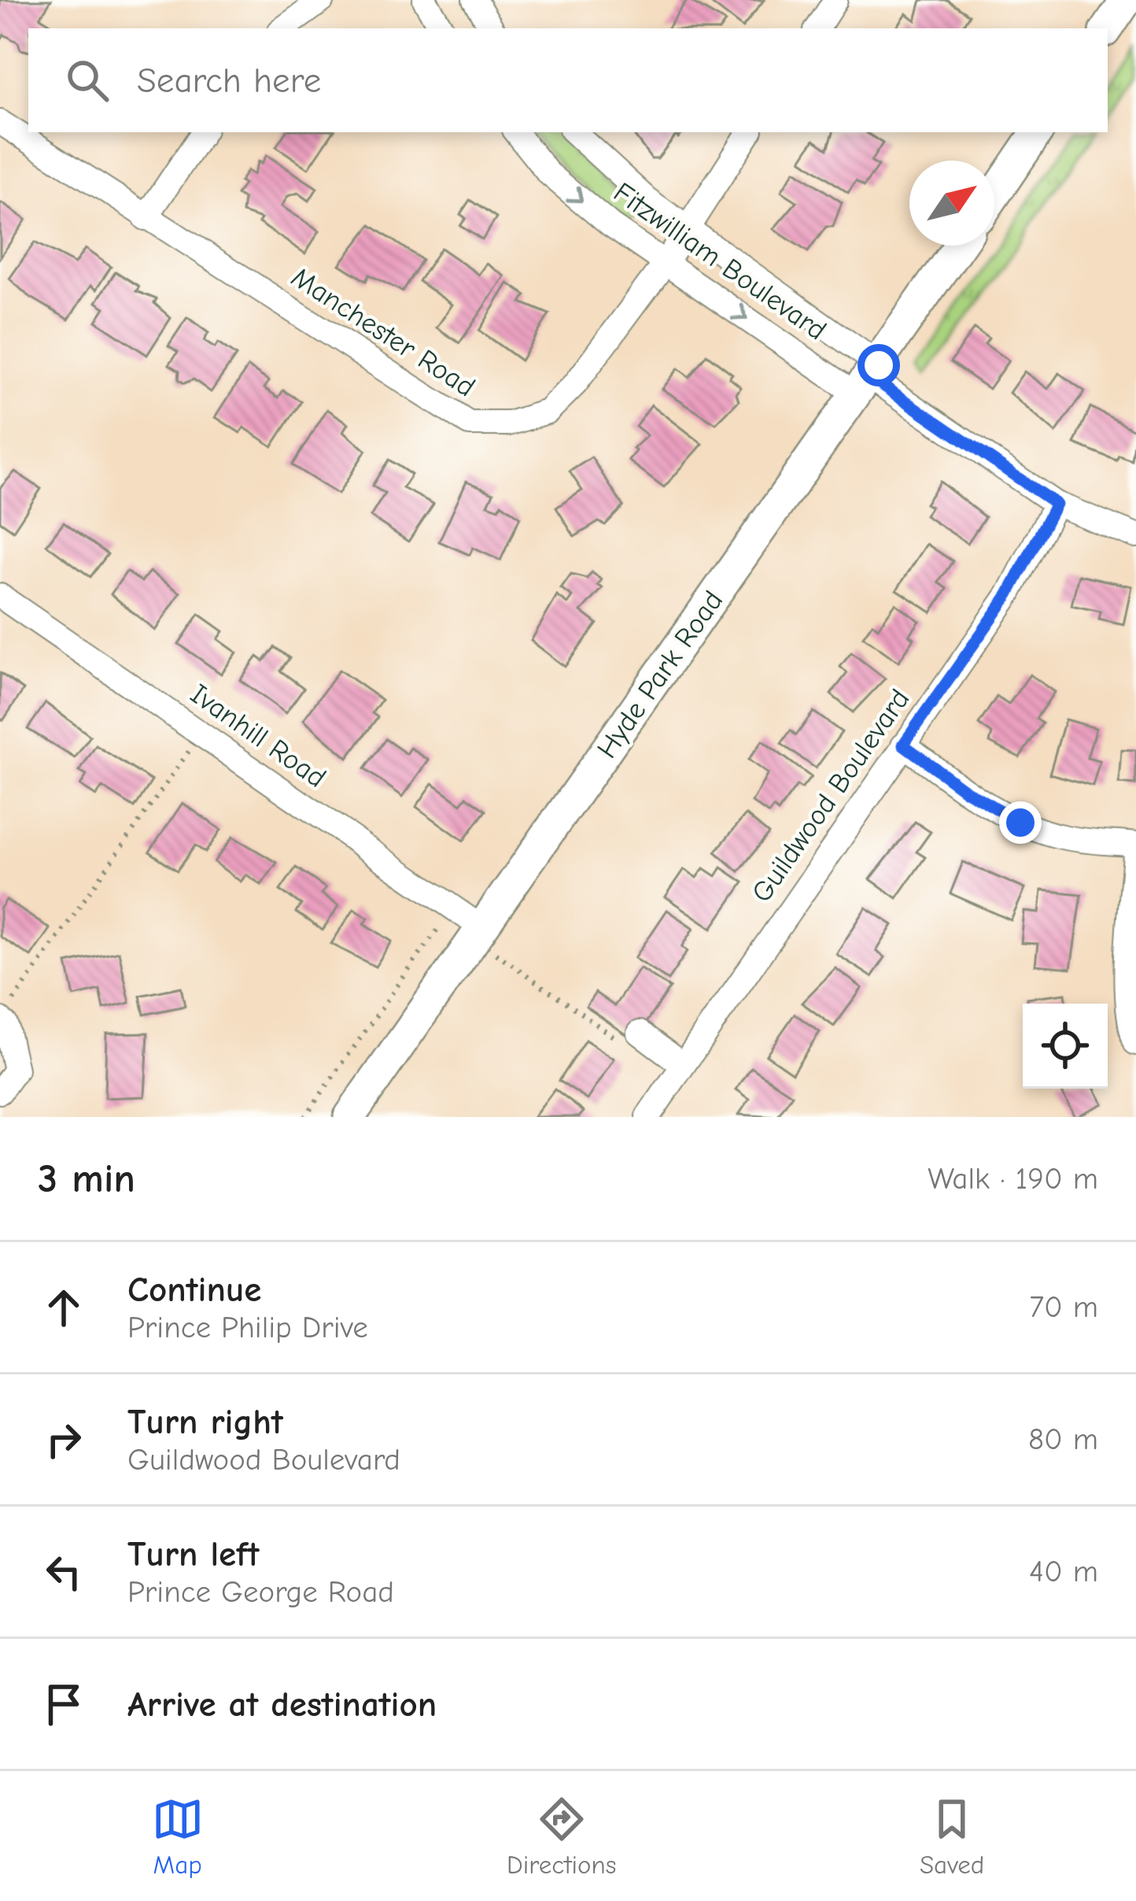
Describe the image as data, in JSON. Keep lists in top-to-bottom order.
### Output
{
  "streets": {
    "main road": ["Hyde Park Road"],
    "street": [
      "Fitzwilliam Boulevard",
      "Manchester Road",
      "Ivanhill Road",
      "Guildwood Boulevard"
    ]
  },
  "crossings": [
    ["Fitzwilliam Boulevard", "Manchester Road"],
    ["Fitzwilliam Boulevard", "Hyde Park Road"],
    ["Hyde Park Road", "Ivanhill Road"]
  ],
  "north": "top right",
  "page": {
    "search": "Search here",
    "heading": ["3 min", "Walk · 190 m"],
    "list": [
      ["Continue", "Prince Philip Drive", "70 m"],
      ["Turn right", "Guildwood Boulevard", "80 m"],
      ["Turn left", "Prince George Road", "40 m"],
      "Arrive at destination"
    ],
    "nav": ["Map", "Directions", "Saved"]
  }
}
